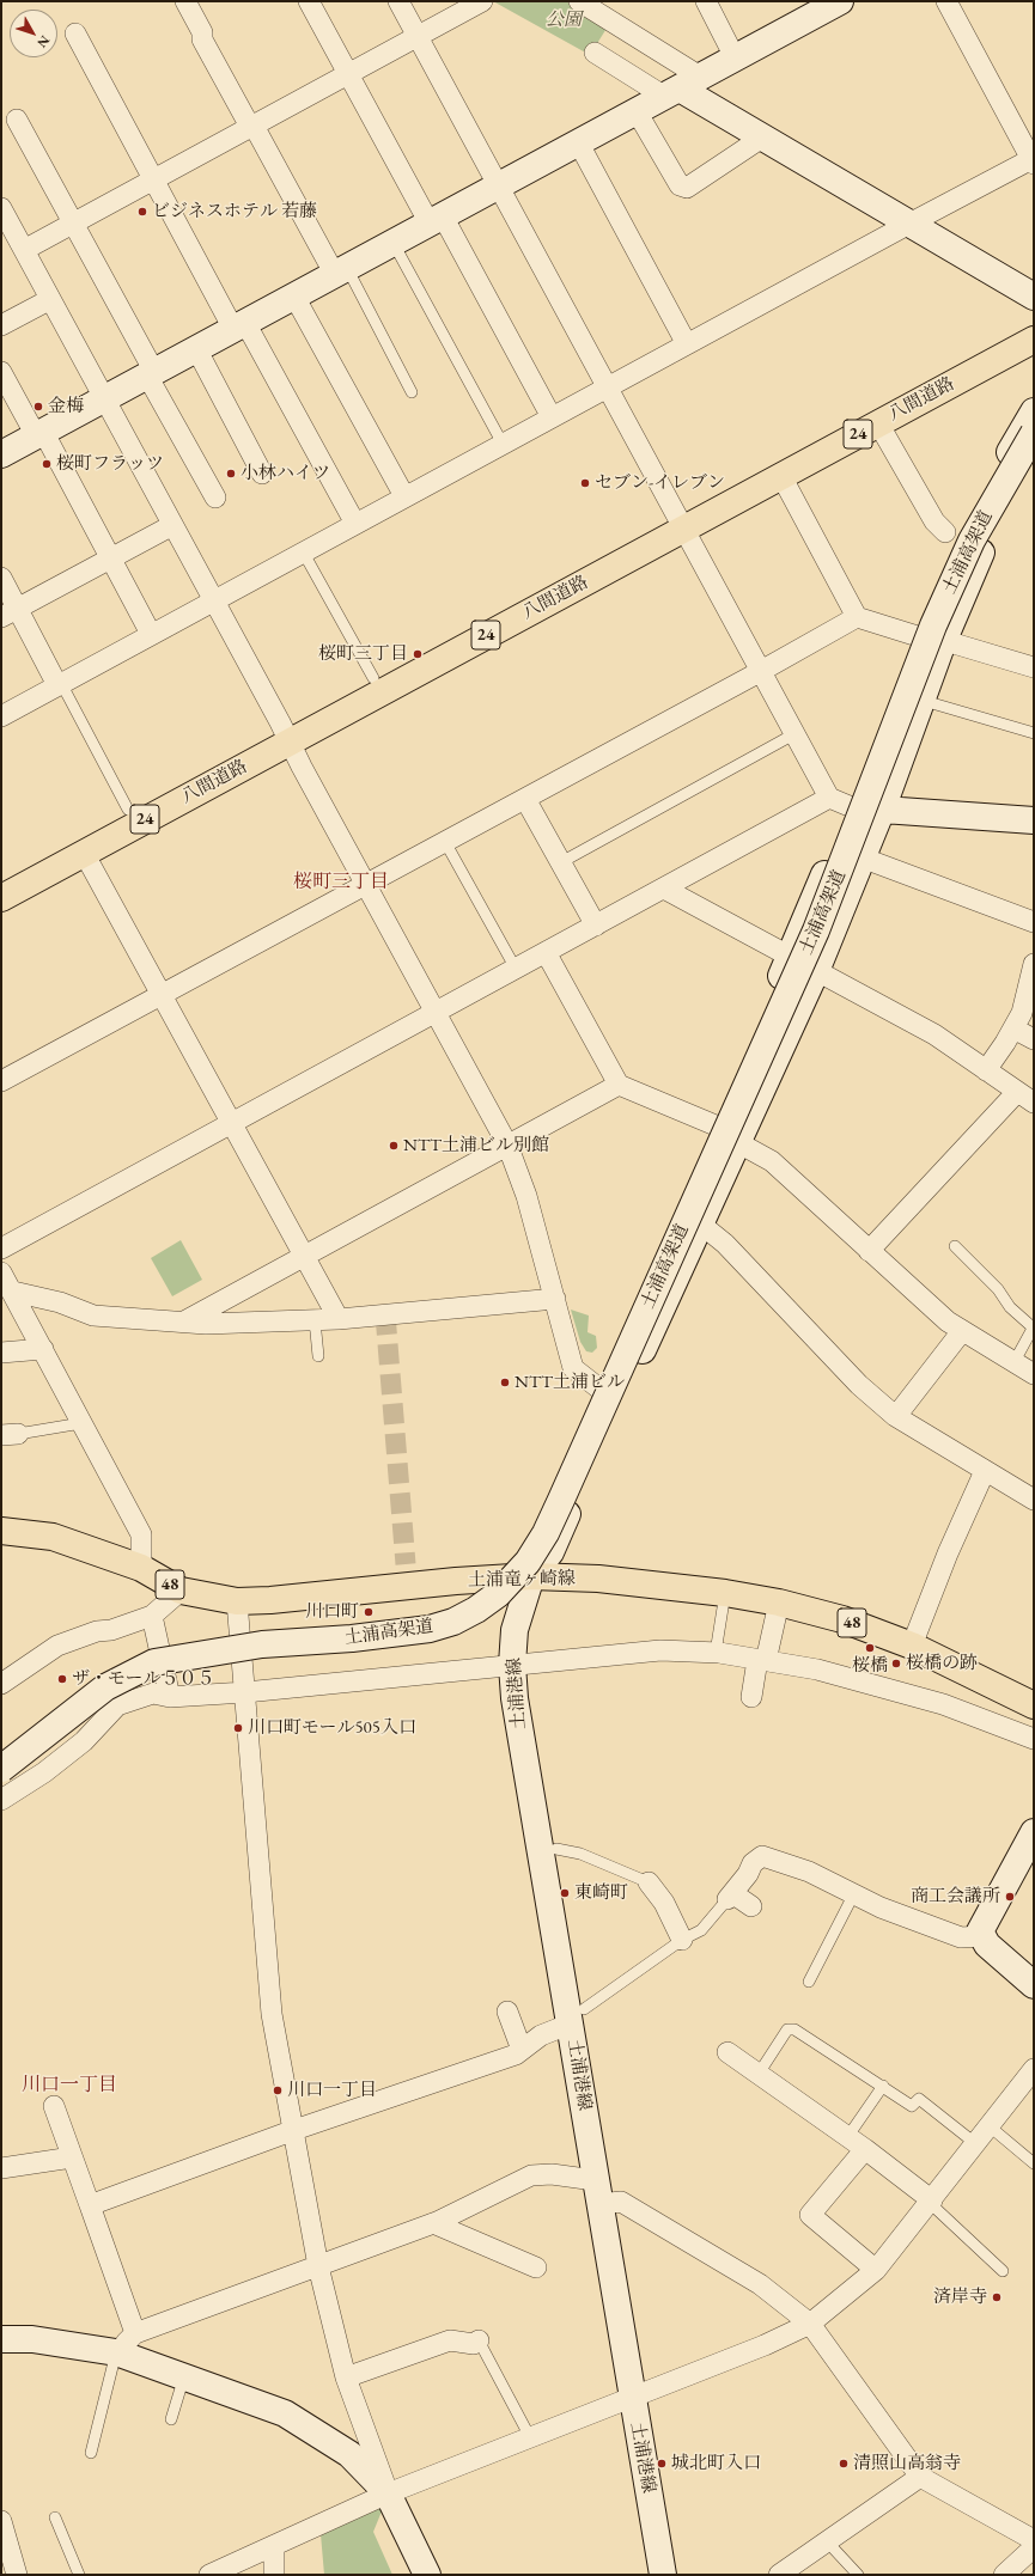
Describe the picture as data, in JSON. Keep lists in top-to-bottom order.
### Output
{
  "streets": {
    "main road": [
      "八間道路",
      "24",
      "土浦竜ヶ崎線",
      "48"
    ],
    "street": ["土浦高架道", "土浦港線"]
  },
  "crossings": [
    ["土浦竜ヶ崎線", "土浦港線"]
  ],
  "districts": ["桜町三丁目", "川口一丁目"],
  "parks": ["公園"],
  "places": [
    "ビジネスホテル 若藤",
    "金梅",
    "桜町フラッツ",
    "小林ハイツ",
    "セブン-イレブン",
    "桜町三丁目",
    "NTT土浦ビル別館",
    "NTT土浦ビル",
    "川口町",
    "桜橋",
    "桜橋の跡",
    "ザ・モール５０５",
    "川口町モール505入口",
    "東崎町",
    "商工会議所",
    "川口一丁目",
    "済岸寺",
    "城北町入口",
    "清照山高翁寺"
  ],
  "north": "bottom right"
}
